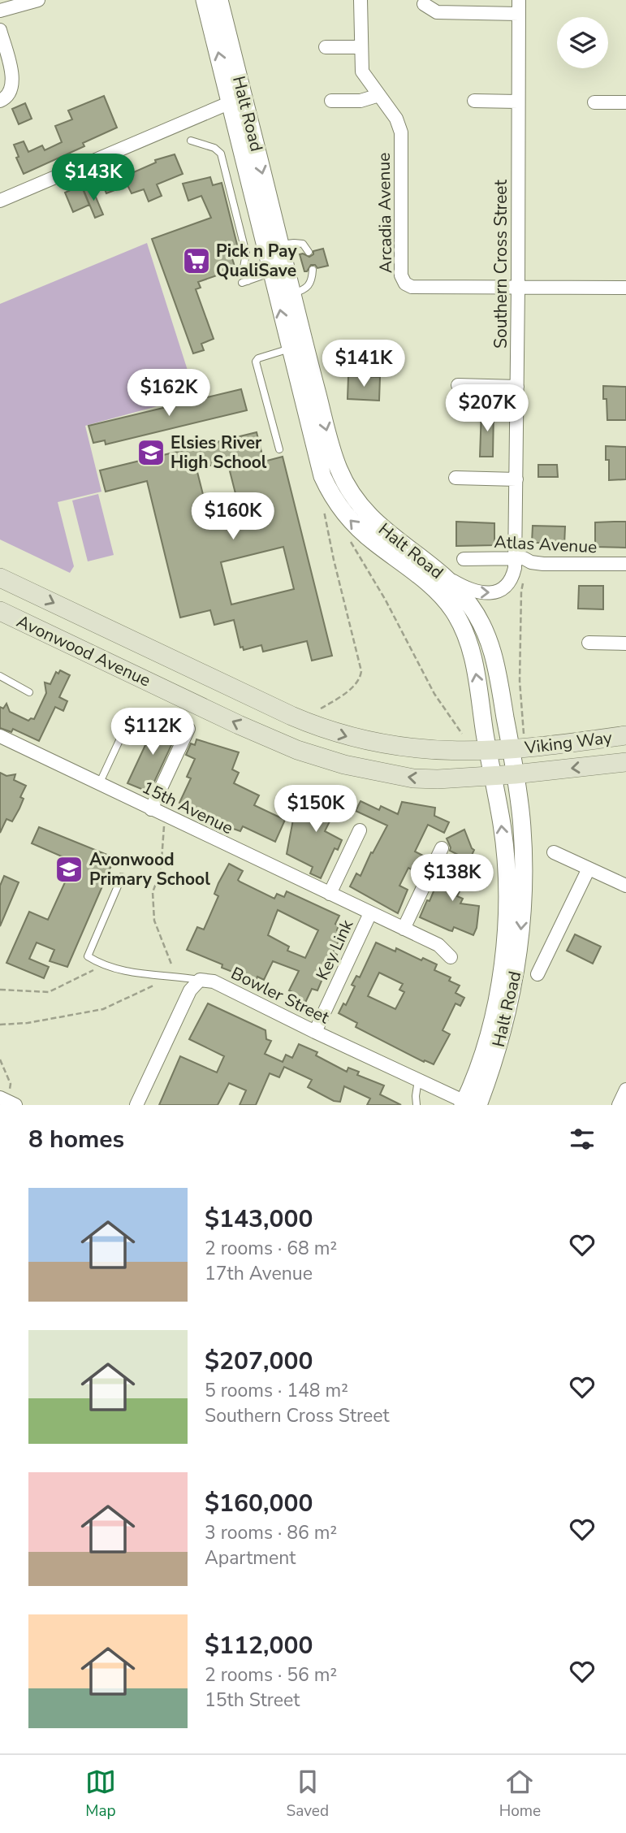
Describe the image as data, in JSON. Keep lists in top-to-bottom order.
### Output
{
  "streets": {
    "main road": ["Avonwood Avenue", "Viking Way"],
    "street": [
      "Halt Road",
      "Arcadia Avenue",
      "Southern Cross Street",
      "Atlas Avenue",
      "15th Avenue",
      "Key Link",
      "Bowler Street"
    ]
  },
  "crossings": [
    ["Halt Road", "Southern Cross Street"],
    ["Halt Road", "Avonwood Avenue"],
    ["Halt Road", "Viking Way"],
    ["Halt Road", "Bowler Street"],
    ["Arcadia Avenue", "Southern Cross Street"],
    ["Southern Cross Street", "Atlas Avenue"],
    ["Avonwood Avenue", "Viking Way"],
    ["15th Avenue", "Key Link"],
    ["Key Link", "Bowler Street"]
  ],
  "places": {
    "supermarket": ["Pick n Pay QualiSave"],
    "school or university": ["Elsies River High School", "Avonwood Primary School"]
  },
  "page": {
    "price": [
      "$143K",
      "$141K",
      "$162K",
      "$207K",
      "$160K",
      "$112K",
      "$150K",
      "$138K"
    ],
    "heading": "8 homes",
    "list": [
      {
        "name": "$143,000",
        "note": "2 rooms · 68 m² · 17th Avenue"
      },
      {
        "name": "$207,000",
        "note": "5 rooms · 148 m² · Southern Cross Street"
      },
      {
        "name": "$160,000",
        "note": "3 rooms · 86 m² · Apartment"
      },
      {
        "name": "$112,000",
        "note": "2 rooms · 56 m² · 15th Street"
      }
    ],
    "tabs": ["Map", "Saved", "Home"]
  }
}
